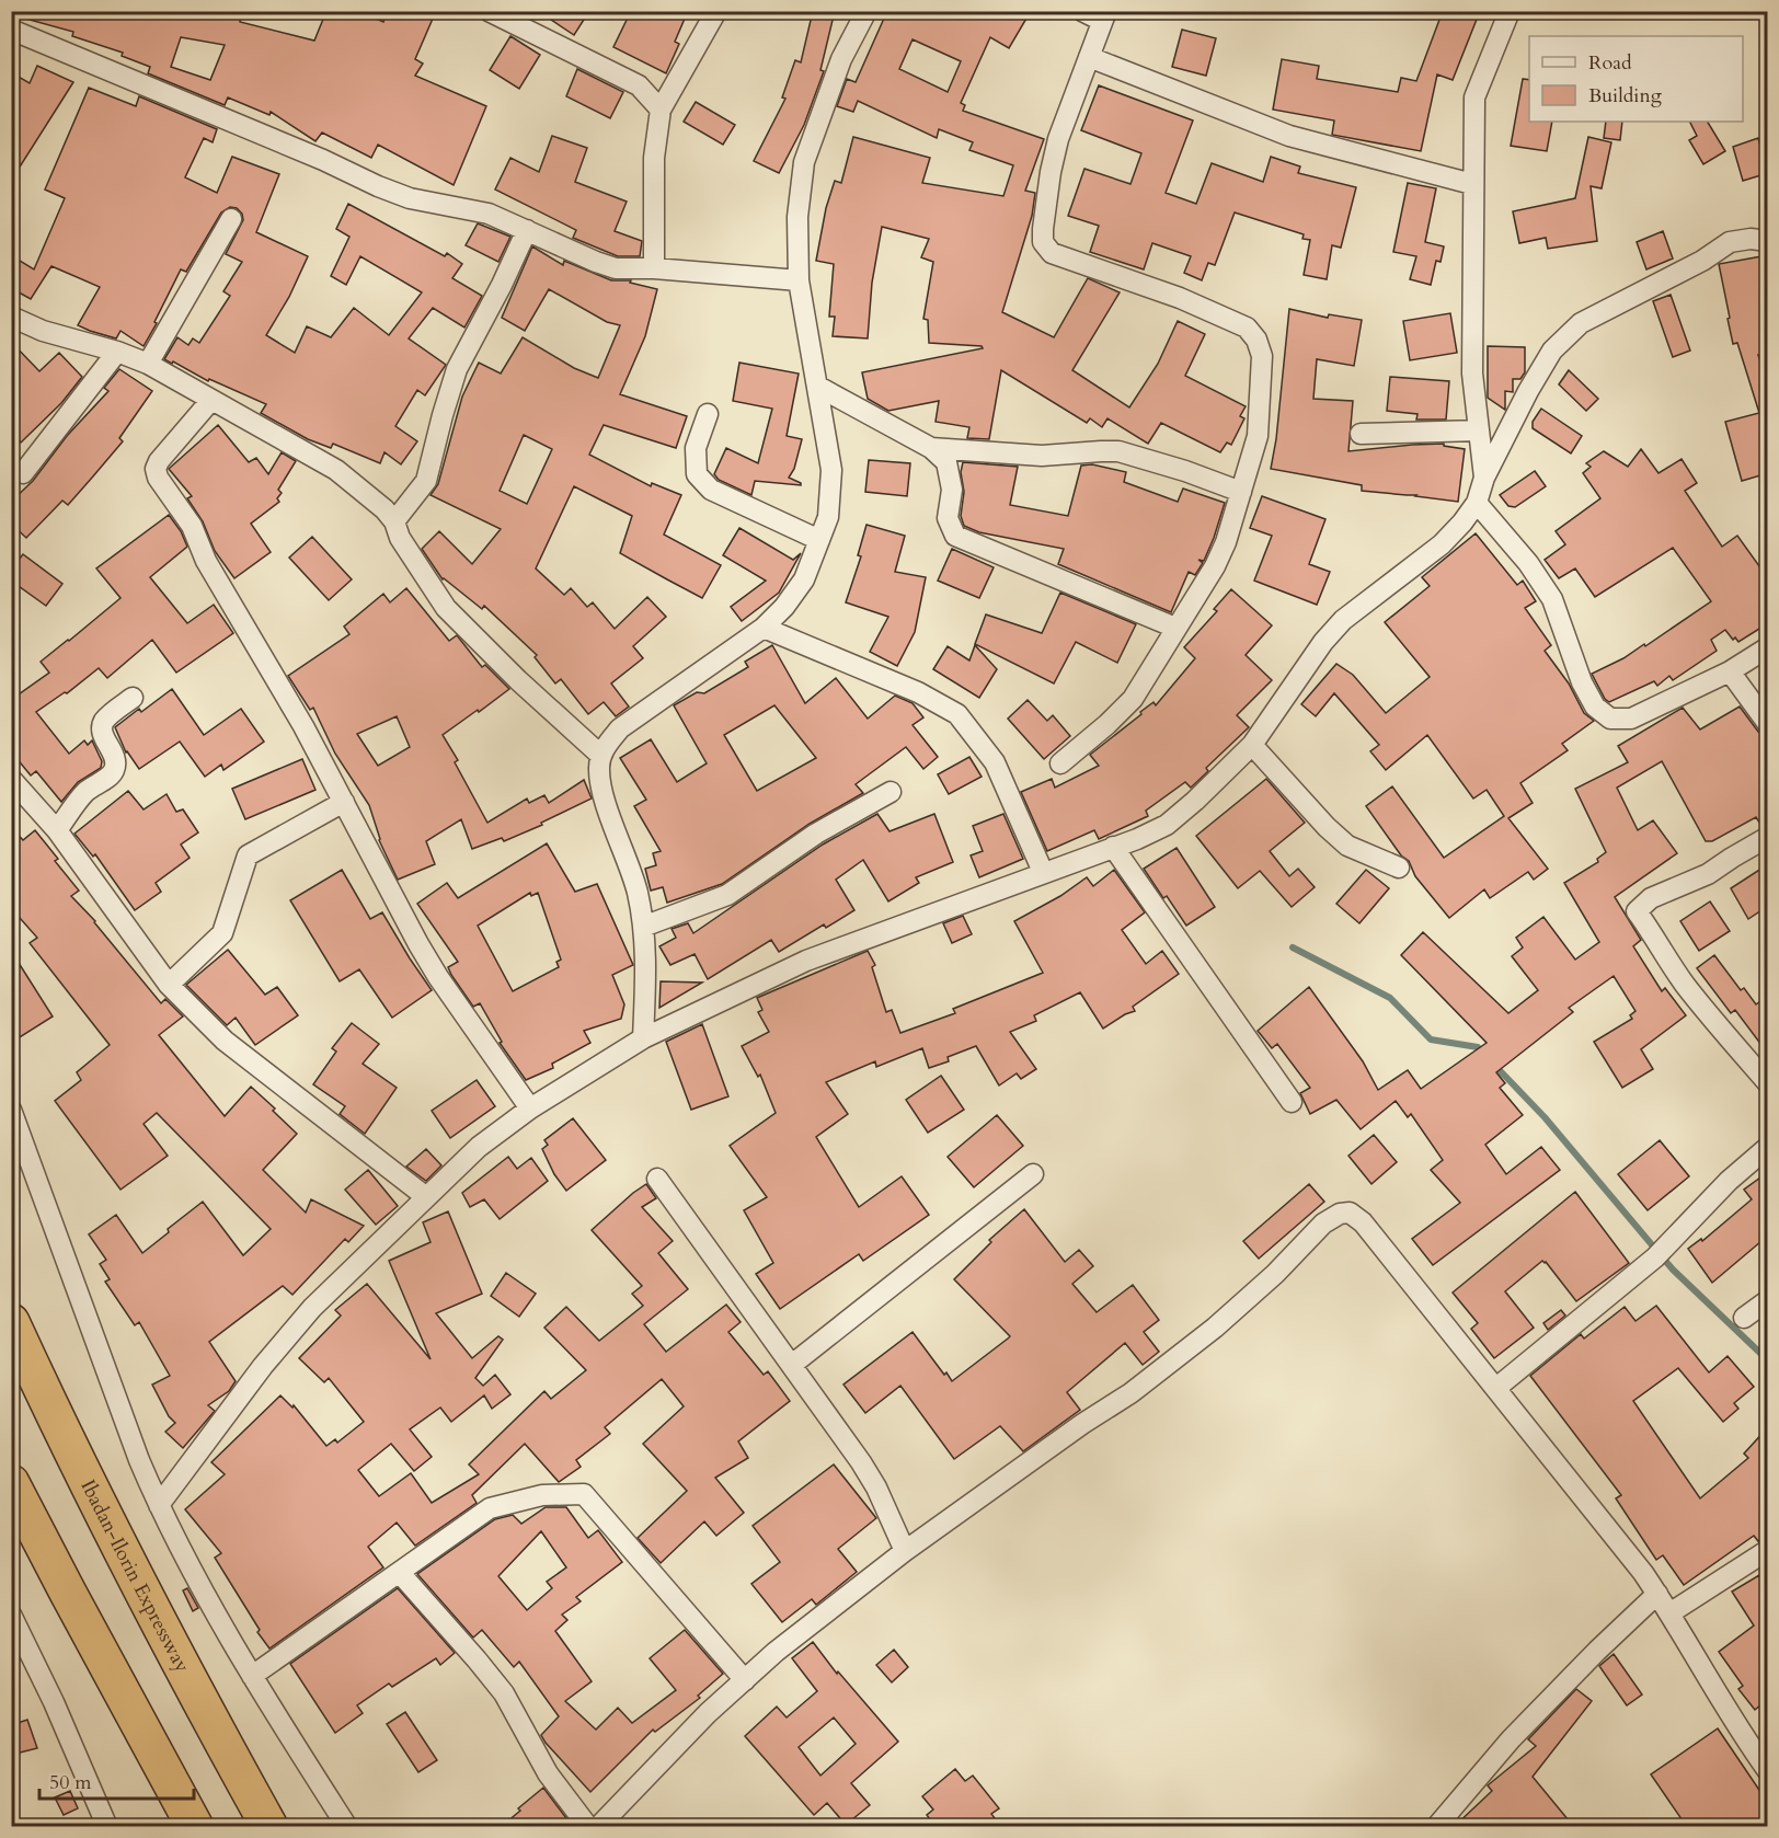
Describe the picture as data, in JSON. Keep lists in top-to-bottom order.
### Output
{
  "streets": {
    "highway": ["Ibadan-Ilorin Expressway"]
  },
  "legend": ["Road", "Building"],
  "scale_bar": "50 m"
}
